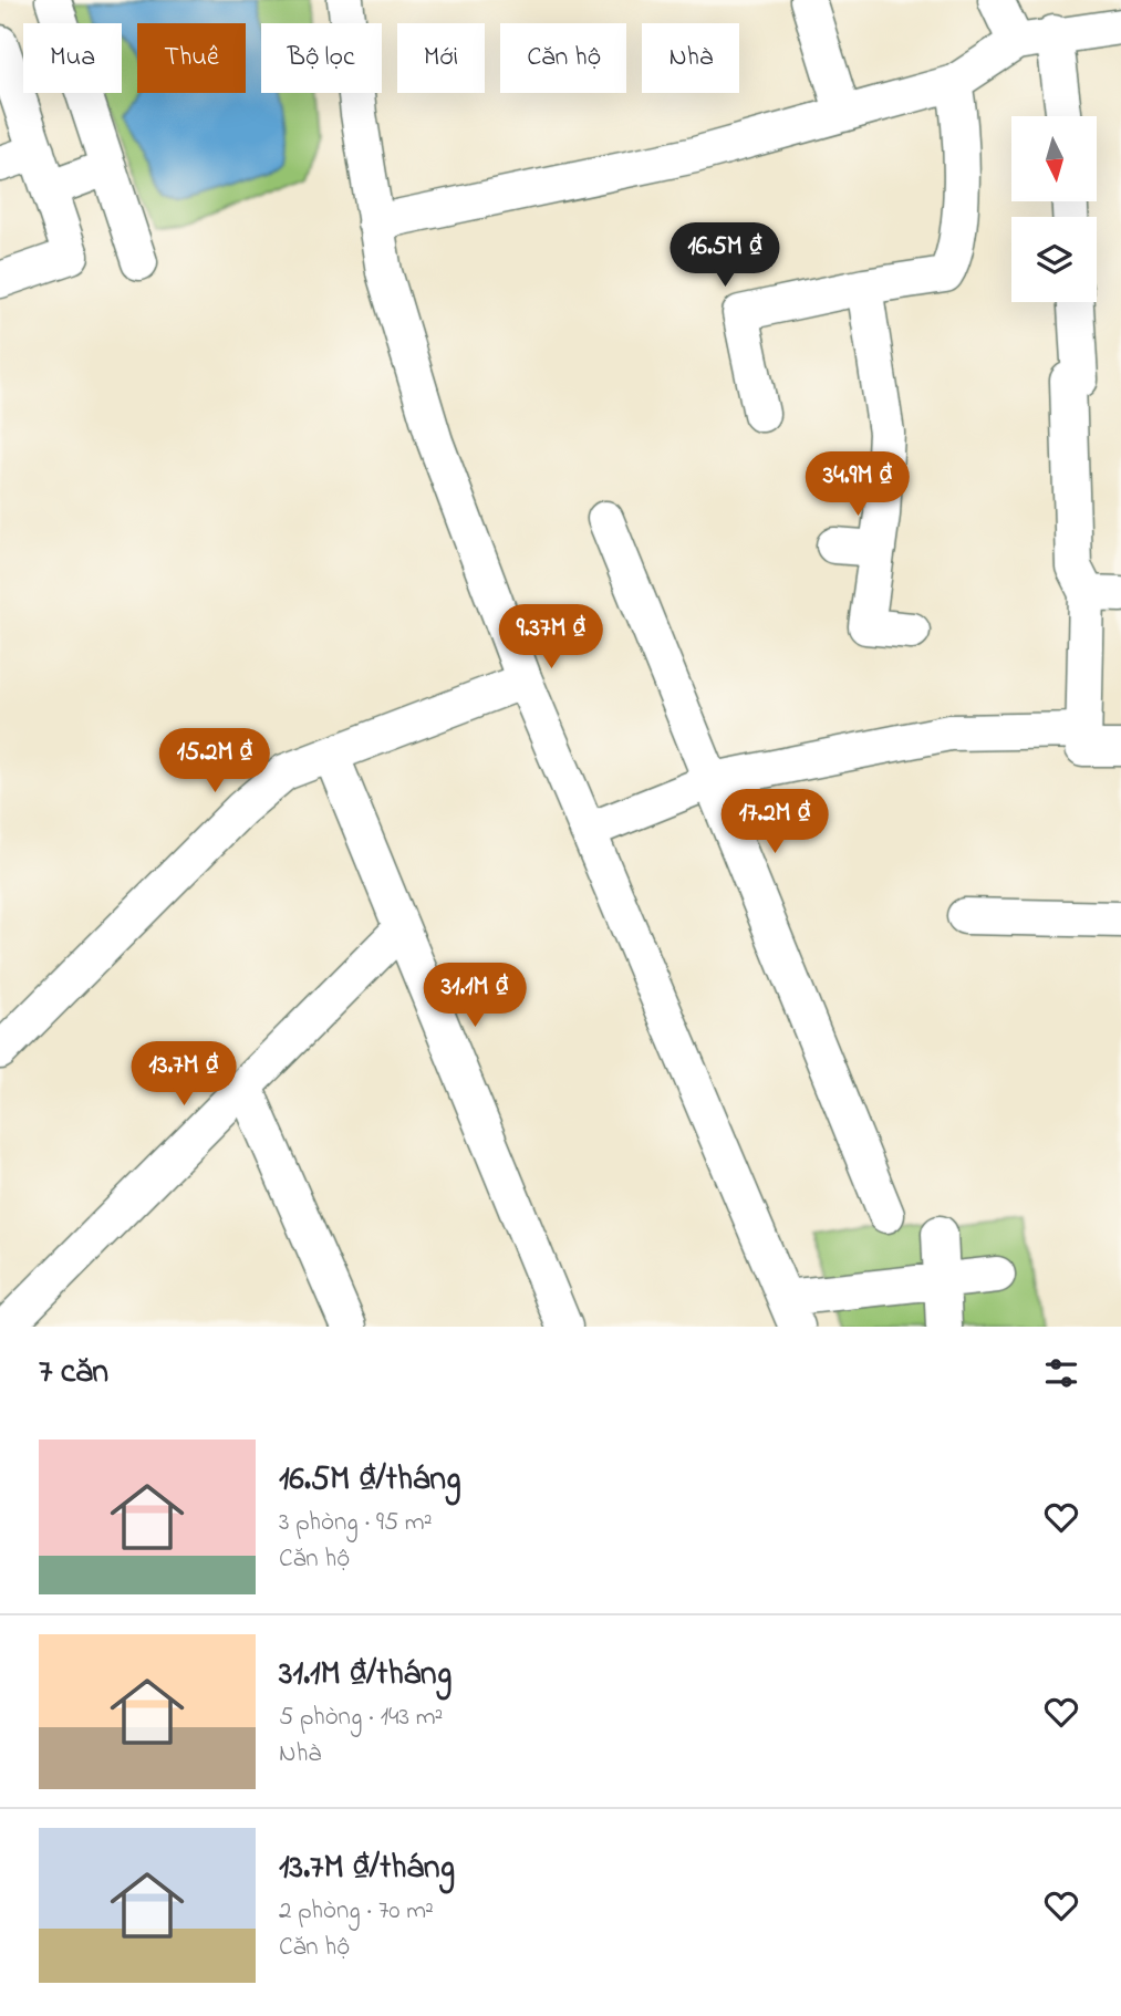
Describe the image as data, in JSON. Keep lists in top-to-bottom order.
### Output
{
  "north": "bottom",
  "page": {
    "chip": [
      "Mua",
      "Thuê",
      "Bộ lọc",
      "Mới",
      "Căn hộ",
      "Nhà"
    ],
    "price": [
      "16.5M ₫",
      "34.9M ₫",
      "9.37M ₫",
      "15.2M ₫",
      "17.2M ₫",
      "31.1M ₫",
      "13.7M ₫"
    ],
    "heading": "7 căn",
    "list": [
      {
        "name": "16.5M ₫/tháng",
        "note": "3 phòng · 95 m² · Căn hộ"
      },
      {
        "name": "31.1M ₫/tháng",
        "note": "5 phòng · 143 m² · Nhà"
      },
      {
        "name": "13.7M ₫/tháng",
        "note": "2 phòng · 70 m² · Căn hộ"
      }
    ]
  }
}
